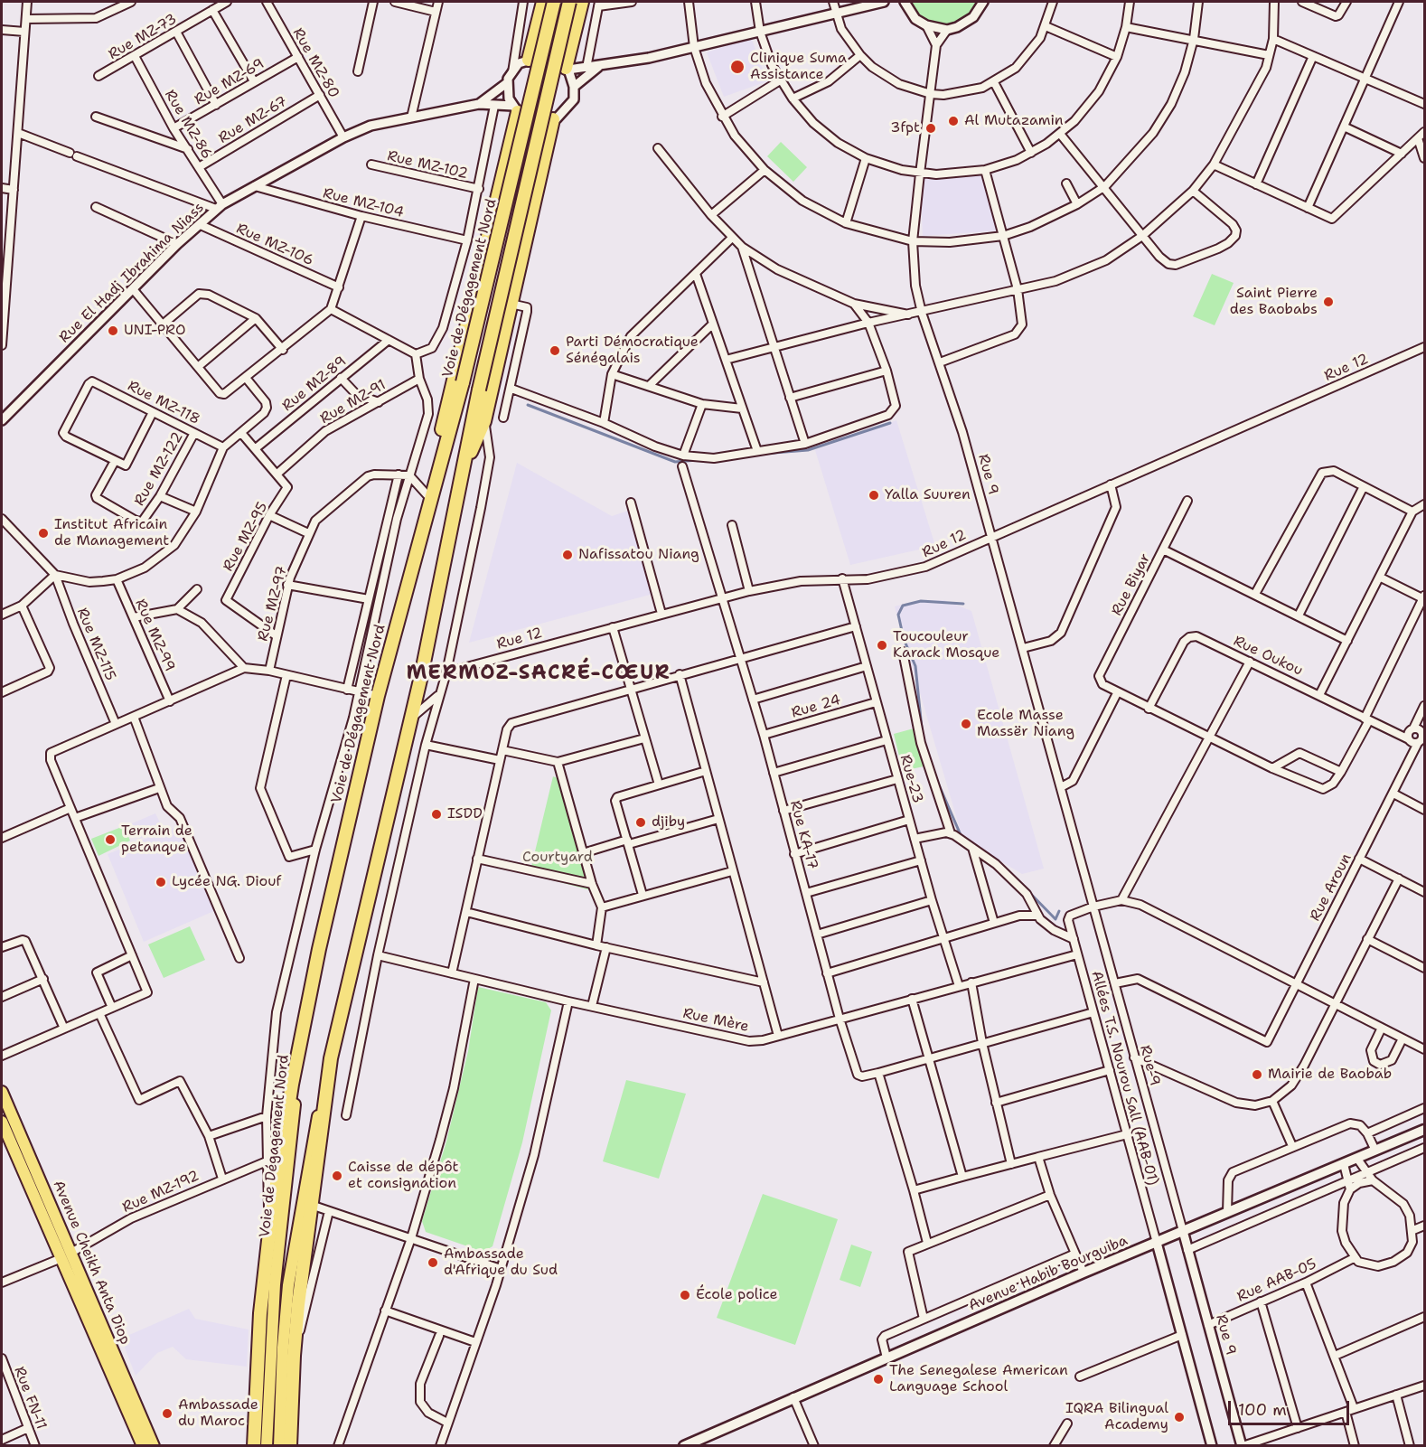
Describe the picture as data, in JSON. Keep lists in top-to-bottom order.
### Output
{
  "streets": {
    "highway": ["Voie de Dégagement Nord"],
    "main road": ["Avenue Cheikh Anta Diop", "Avenue Habib Bourguiba"],
    "street": [
      "Rue MZ-73",
      "Rue MZ-80",
      "Rue MZ-69",
      "Rue MZ-67",
      "Rue MZ-86",
      "Rue MZ-102",
      "Rue MZ-104",
      "Rue MZ-106",
      "Rue El Hadj Ibrahima Niass",
      "Rue 12",
      "Rue MZ-89",
      "Rue MZ-91",
      "Rue MZ-118",
      "Rue MZ-122",
      "Rue 9",
      "Rue MZ-95",
      "Rue Biyar",
      "Rue MZ-97",
      "Rue MZ-99",
      "Rue MZ-115",
      "Rue Oukou",
      "Rue 24",
      "Rue-23",
      "Rue KA-17",
      "Rue Aroun",
      "Rue Mère",
      "Rue-9",
      "Allées T.S. Nourou Sall (AAB-01)",
      "Rue MZ-192",
      "Rue AAB-05",
      "Rue FN-11"
    ]
  },
  "crossings": [
    ["Rue MZ-73", "Rue MZ-86"],
    ["Rue MZ-80", "Rue MZ-69"],
    ["Rue MZ-80", "Rue MZ-67"],
    ["Rue MZ-80", "Rue El Hadj Ibrahima Niass"],
    ["Rue MZ-69", "Rue MZ-86"],
    ["Rue MZ-67", "Rue MZ-86"],
    ["Rue MZ-86", "Rue El Hadj Ibrahima Niass"],
    ["Rue MZ-104", "Rue El Hadj Ibrahima Niass"],
    ["Rue MZ-106", "Rue El Hadj Ibrahima Niass"],
    ["Rue 12", "Rue 9"],
    ["Rue 12", "Rue-23"],
    ["Rue 12", "Rue KA-17"],
    ["Rue MZ-91", "Rue MZ-95"],
    ["Rue MZ-118", "Rue MZ-122"],
    ["Rue 9", "Rue-9"],
    ["Rue 9", "Allées T.S. Nourou Sall (AAB-01)"],
    ["Rue 9", "Avenue Habib Bourguiba"],
    ["Rue 9", "Rue AAB-05"],
    ["Rue MZ-95", "Rue MZ-97"],
    ["Rue Oukou", "Rue Aroun"],
    ["Rue 24", "Rue-23"],
    ["Rue 24", "Rue KA-17"],
    ["Rue-23", "Rue Mère"],
    ["Rue KA-17", "Rue Mère"],
    ["Rue Aroun", "Rue-9"],
    ["Rue Mère", "Allées T.S. Nourou Sall (AAB-01)"],
    ["Rue-9", "Allées T.S. Nourou Sall (AAB-01)"],
    ["Rue-9", "Avenue Habib Bourguiba"],
    ["Allées T.S. Nourou Sall (AAB-01)", "Avenue Habib Bourguiba"],
    ["Rue MZ-192", "Avenue Cheikh Anta Diop"]
  ],
  "districts": ["MERMOZ-SACRÉ-CŒUR"],
  "parks": ["Courtyard"],
  "places": [
    "Clinique Suma Assistance",
    "Al Mutazamin",
    "3fpt",
    "Saint Pierre des Baobabs",
    "UNI-PRO",
    "Parti Démocratique Sénégalais",
    "Yalla Suuren",
    "Institut Africain de Management",
    "Nafissatou Niang",
    "Toucouleur Karack Mosque",
    "Ecole Masse Massër Niang",
    "ISDD",
    "djiby",
    "Terrain de petanque",
    "Lycée NG. Diouf",
    "Mairie de Baobab",
    "Caisse de dépôt et consignation",
    "Ambassade d'Afrique du Sud",
    "École police",
    "The Senegalese American Language School",
    "Ambassade du Maroc",
    "IQRA Bilingual Academy"
  ],
  "scale_bar": "100 m"
}
